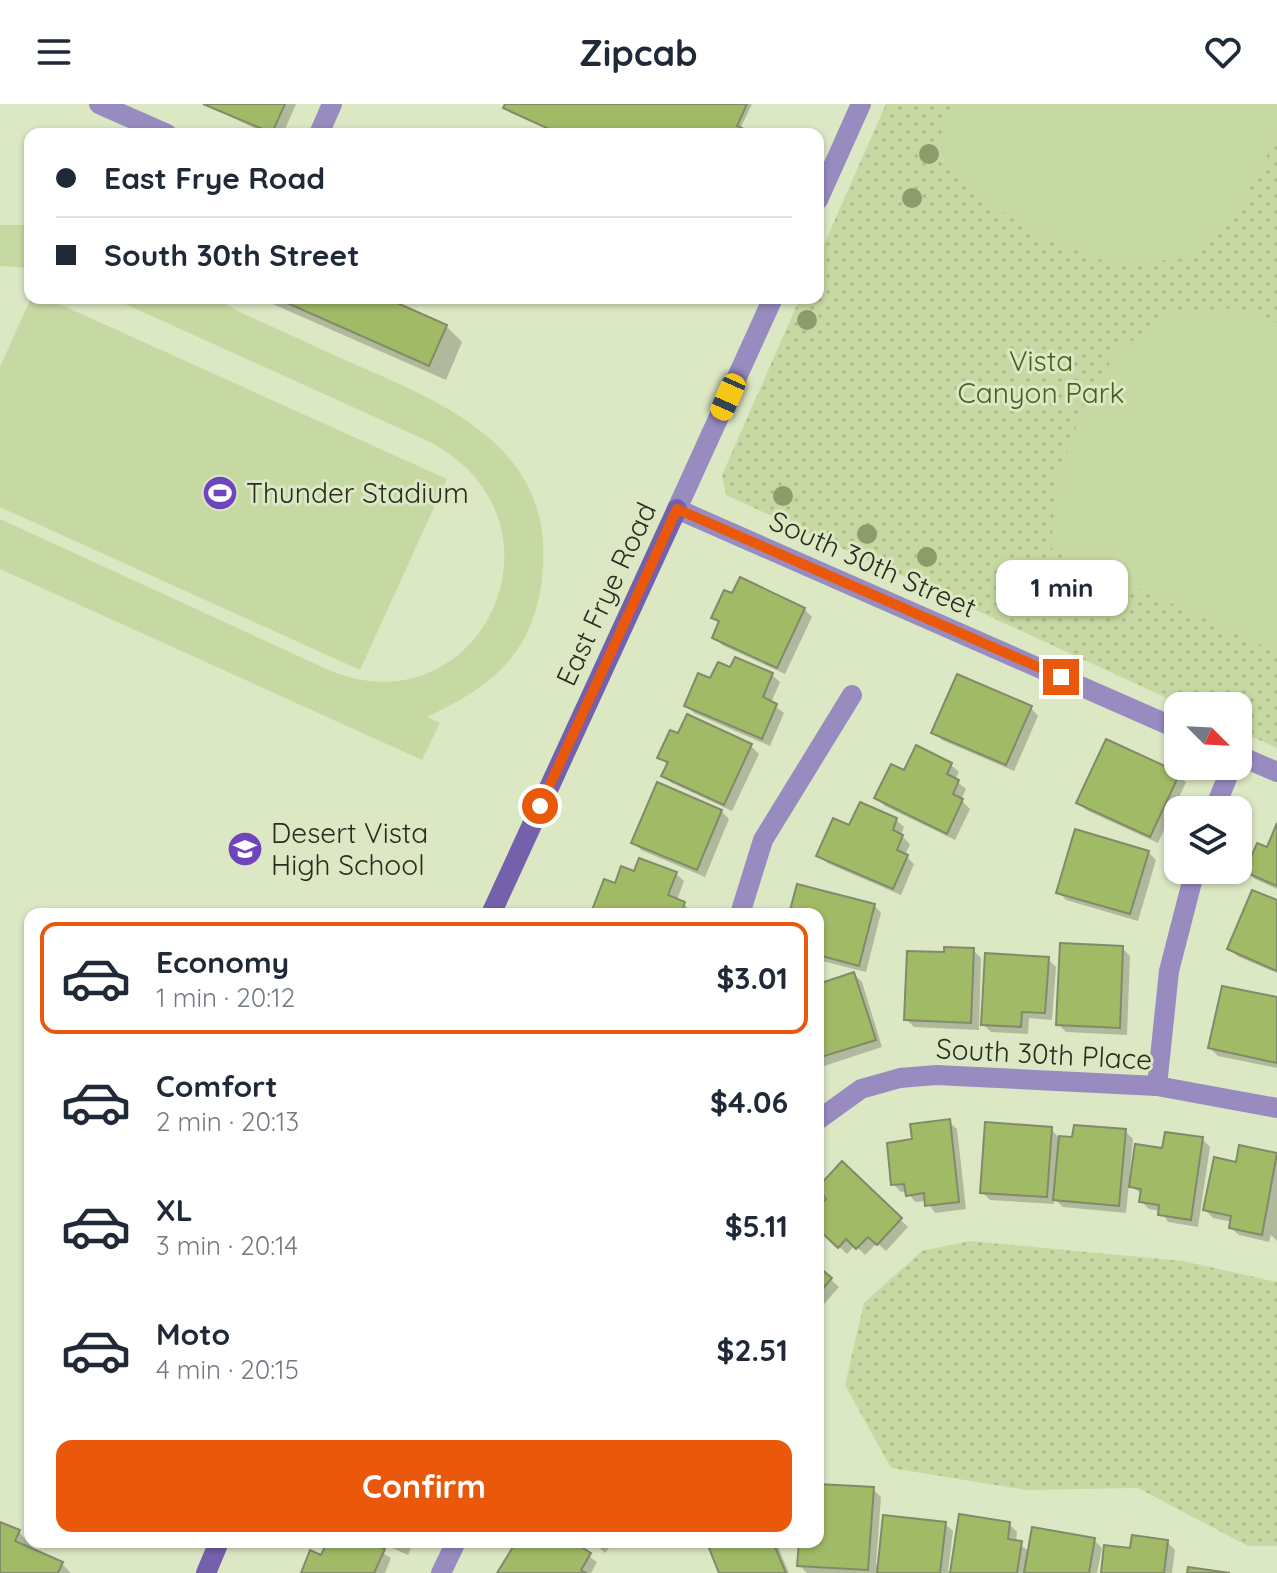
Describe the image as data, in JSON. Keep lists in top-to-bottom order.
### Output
{
  "streets": {
    "street": ["South 30th Street", "East Frye Road", "South 30th Place"]
  },
  "crossings": [
    ["South 30th Street", "East Frye Road"]
  ],
  "parks": ["Vista Canyon Park"],
  "places": {
    "sports": ["Thunder Stadium"],
    "school or university": ["Desert Vista High School"]
  },
  "north": "bottom right",
  "page": {
    "header": "Zipcab",
    "banner": ["East Frye Road", "South 30th Street"],
    "bubble": "1 min",
    "list": [
      {
        "name": "Economy",
        "note": "1 min · 20:12",
        "value": "$3.01"
      },
      {
        "name": "Comfort",
        "note": "2 min · 20:13",
        "value": "$4.06"
      },
      {
        "name": "XL",
        "note": "3 min · 20:14",
        "value": "$5.11"
      },
      {
        "name": "Moto",
        "note": "4 min · 20:15",
        "value": "$2.51"
      }
    ],
    "buttons": "Confirm"
  }
}
